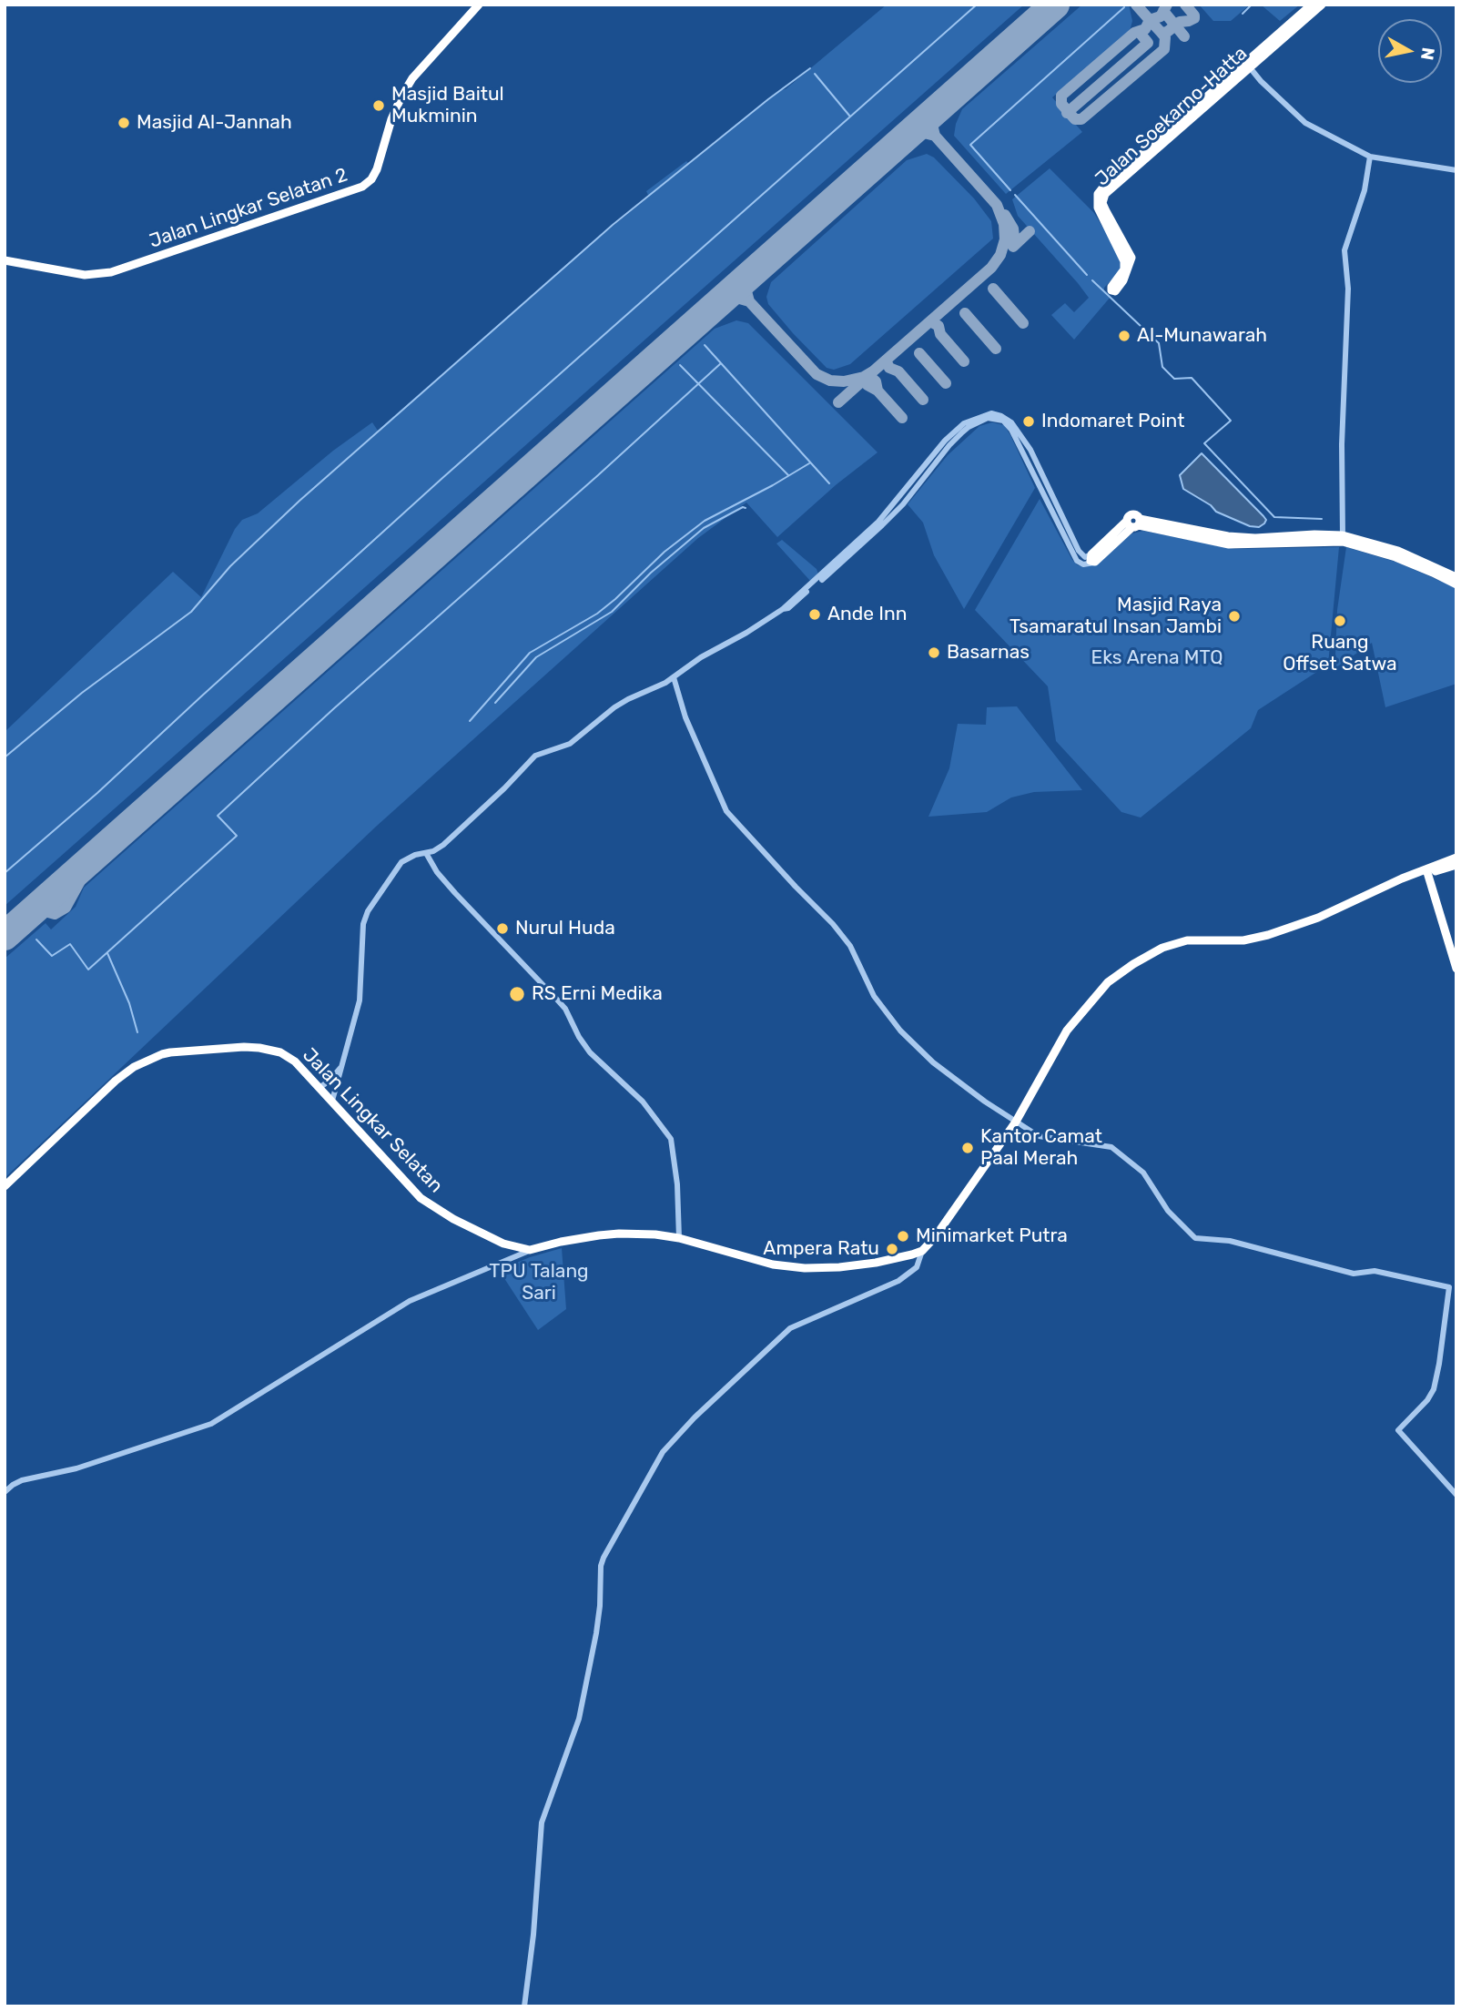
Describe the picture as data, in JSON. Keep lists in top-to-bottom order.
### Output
{
  "streets": {
    "highway": ["Jalan Soekarno-Hatta", "Jalan Lingkar Selatan 2", "Jalan Lingkar Selatan"]
  },
  "parks": ["Eks Arena MTQ", "TPU Talang Sari"],
  "places": [
    "Masjid Baitul Mukminin",
    "Masjid Al-Jannah",
    "Al-Munawarah",
    "Indomaret Point",
    "Ande Inn",
    "Masjid Raya Tsamaratul Insan Jambi",
    "Ruang Offset Satwa",
    "Basarnas",
    "Nurul Huda",
    "RS Erni Medika",
    "Kantor Camat Paal Merah",
    "Minimarket Putra",
    "Ampera Ratu"
  ],
  "north": "right"
}
